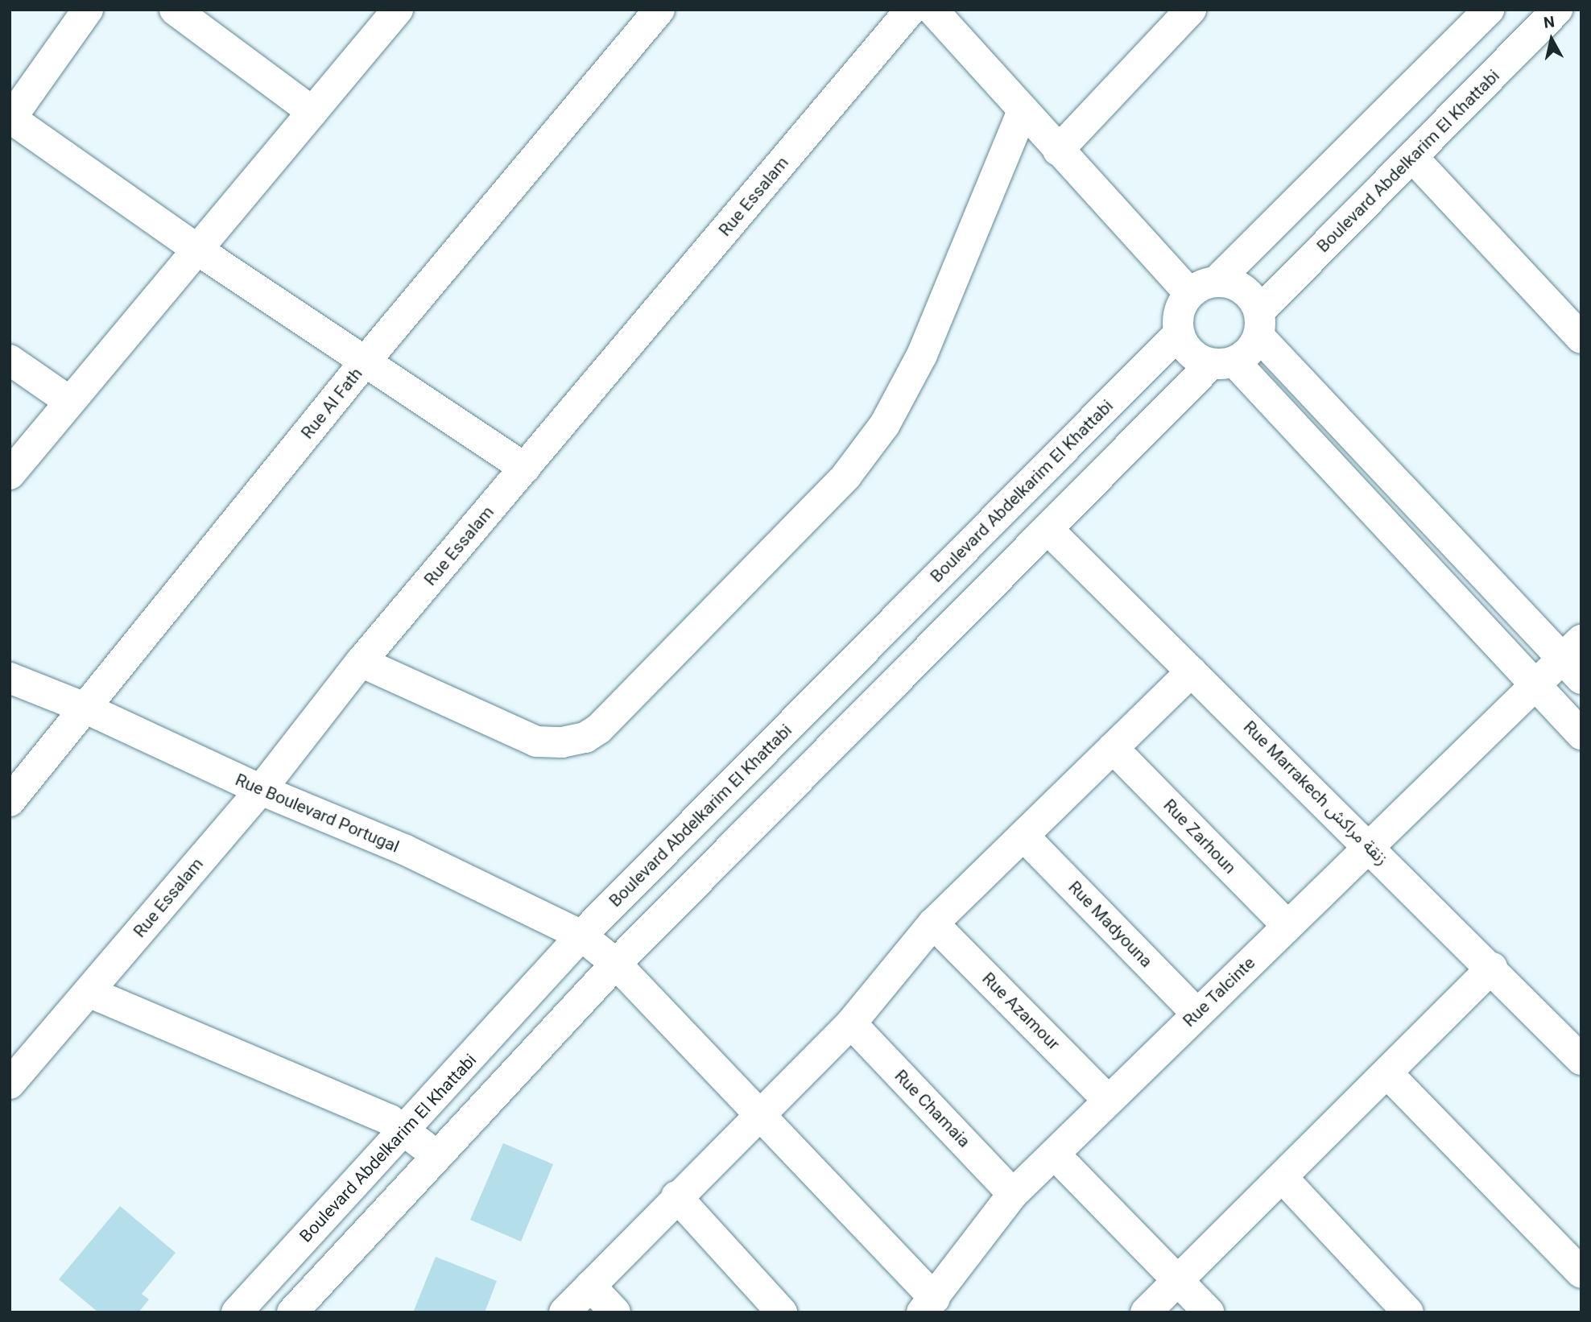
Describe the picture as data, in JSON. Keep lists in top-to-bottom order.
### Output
{
  "streets": {
    "street": [
      "Boulevard Abdelkarim El Khattabi",
      "Rue Essalam",
      "Rue Al Fath",
      "Rue Marrakech زنقة مراكش",
      "Rue Boulevard Portugal",
      "Rue Zarhoun",
      "Rue Madyouna",
      "Rue Talcinte",
      "Rue Azamour",
      "Rue Chamaia"
    ]
  },
  "crossings": [
    ["Boulevard Abdelkarim El Khattabi", "Rue Boulevard Portugal"],
    ["Rue Essalam", "Rue Boulevard Portugal"],
    ["Rue Al Fath", "Rue Boulevard Portugal"],
    ["Rue Marrakech زنقة مراكش", "Rue Talcinte"],
    ["Rue Boulevard Portugal", "Rue Talcinte"],
    ["Rue Zarhoun", "Rue Talcinte"],
    ["Rue Madyouna", "Rue Talcinte"],
    ["Rue Talcinte", "Rue Azamour"],
    ["Rue Talcinte", "Rue Chamaia"]
  ],
  "north": "top"
}
